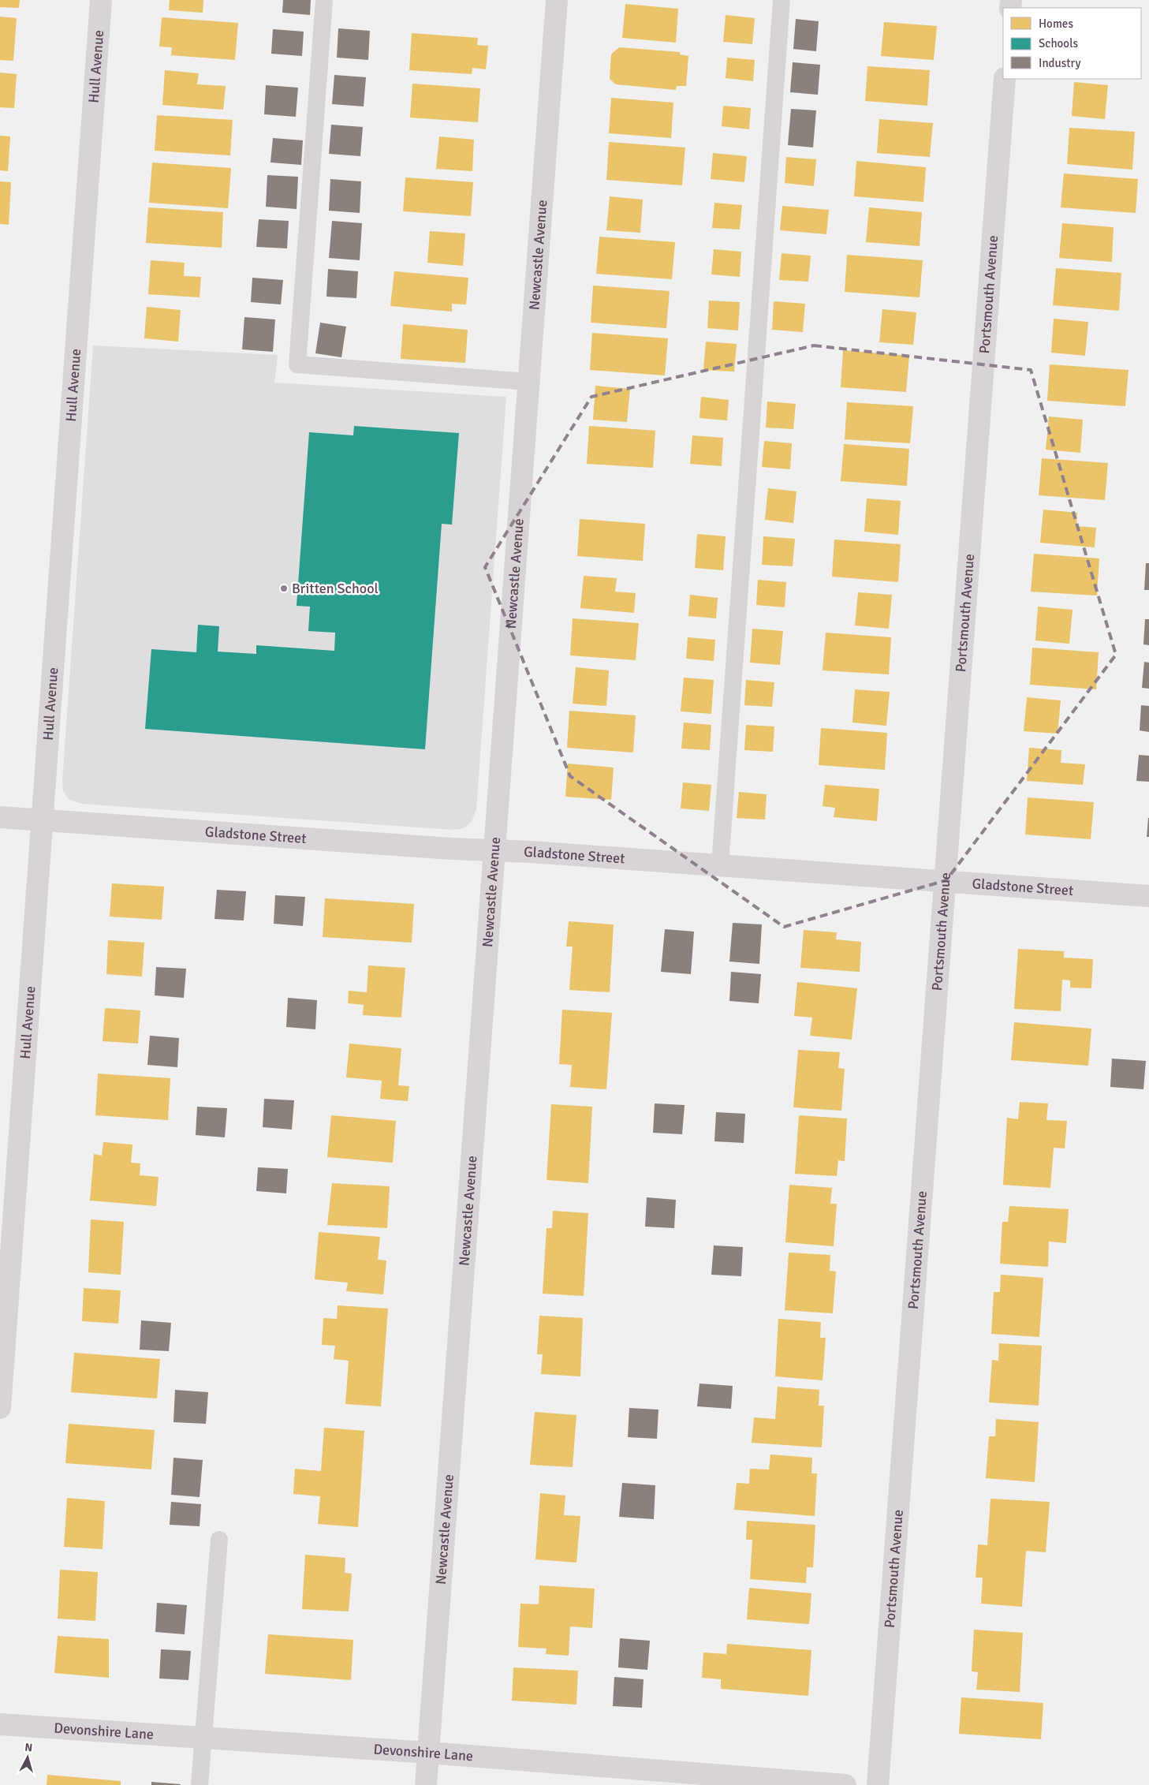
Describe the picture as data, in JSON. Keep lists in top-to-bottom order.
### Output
{
  "streets": {
    "street": [
      "Hull Avenue",
      "Newcastle Avenue",
      "Portsmouth Avenue",
      "Gladstone Street",
      "Devonshire Lane"
    ]
  },
  "crossings": [
    ["Hull Avenue", "Gladstone Street"],
    ["Newcastle Avenue", "Gladstone Street"],
    ["Newcastle Avenue", "Devonshire Lane"],
    ["Portsmouth Avenue", "Gladstone Street"]
  ],
  "places": ["Britten School"],
  "legend": ["Homes", "Schools", "Industry"],
  "north": "top"
}
